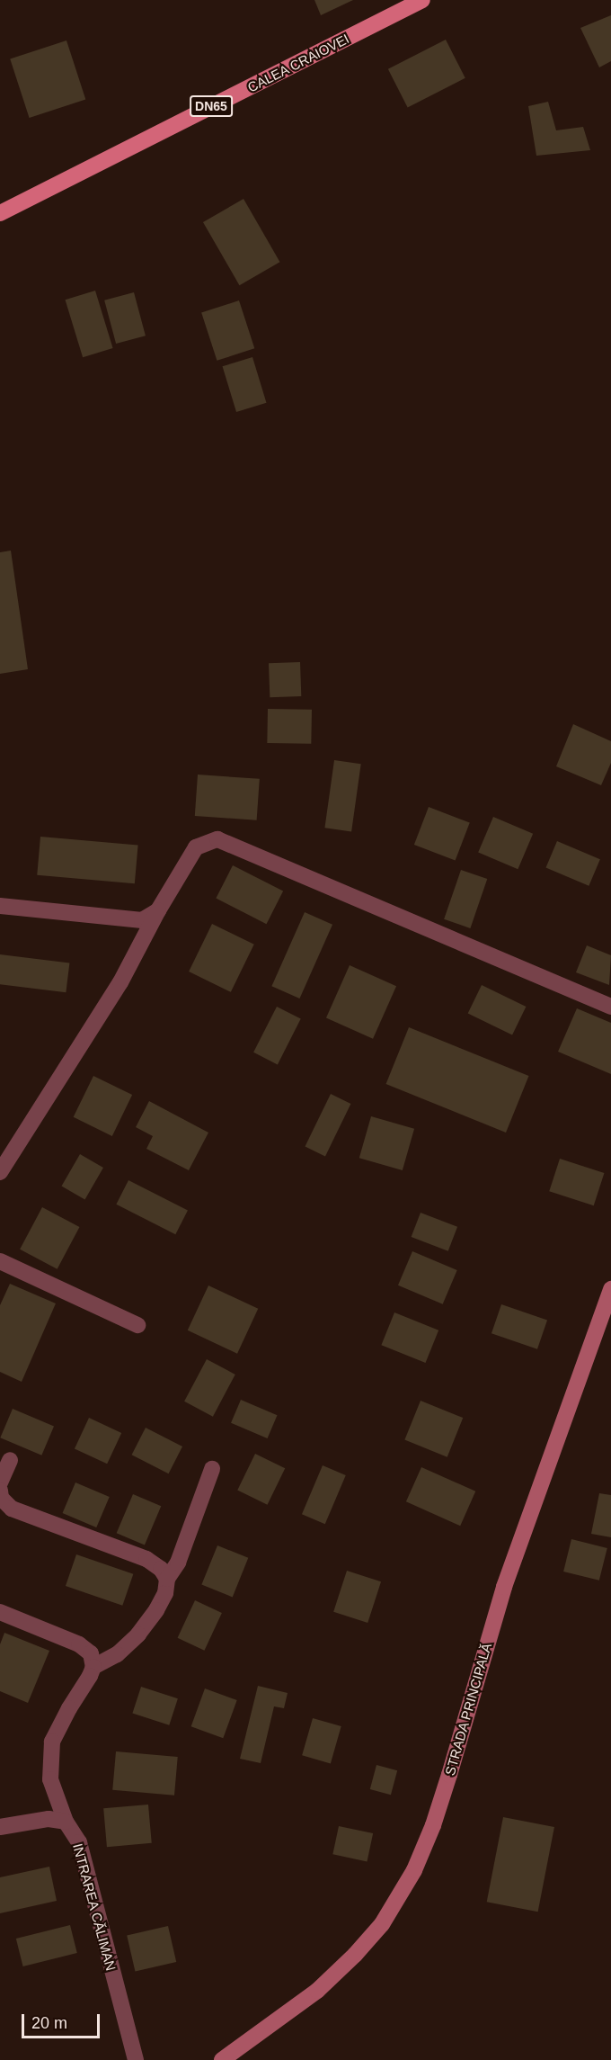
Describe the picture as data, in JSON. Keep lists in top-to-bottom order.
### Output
{
  "streets": {
    "main road": ["CALEA CRAIOVEI", "DN65", "STRADA PRINCIPALĂ"],
    "street": ["INTRAREA CĂLIMAN"]
  },
  "scale_bar": "20 m"
}
